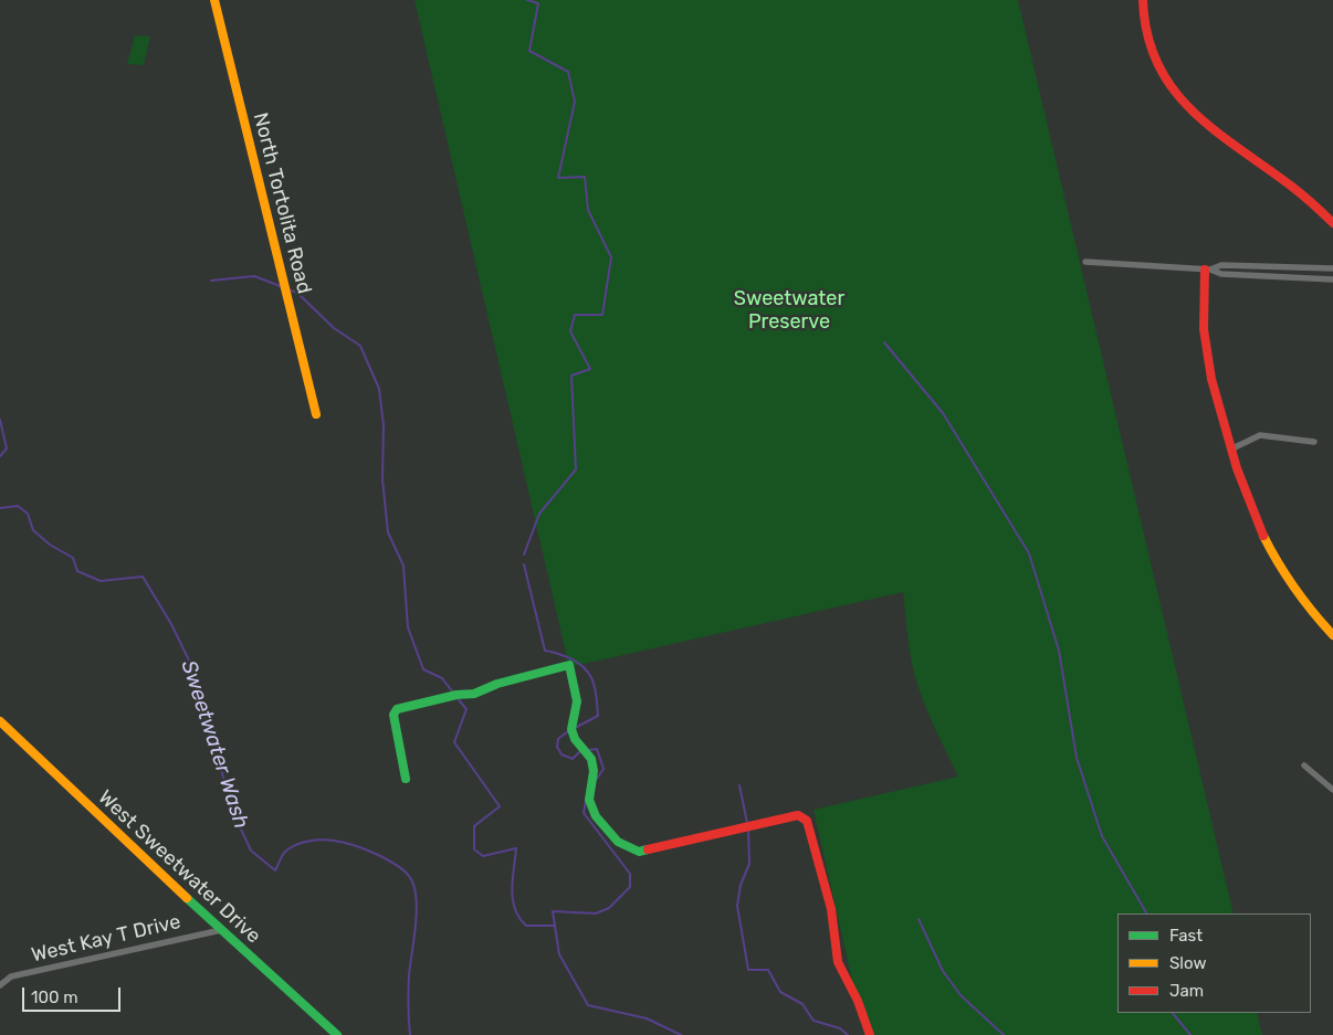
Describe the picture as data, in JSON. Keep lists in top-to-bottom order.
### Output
{
  "streets": {
    "street": ["North Tortolita Road", "West Sweetwater Drive", "West Kay T Drive"]
  },
  "crossings": [
    ["West Sweetwater Drive", "West Kay T Drive"]
  ],
  "water": ["Sweetwater Wash"],
  "parks": ["Sweetwater Preserve"],
  "legend": ["Fast", "Slow", "Jam"],
  "scale_bar": "100 m"
}
